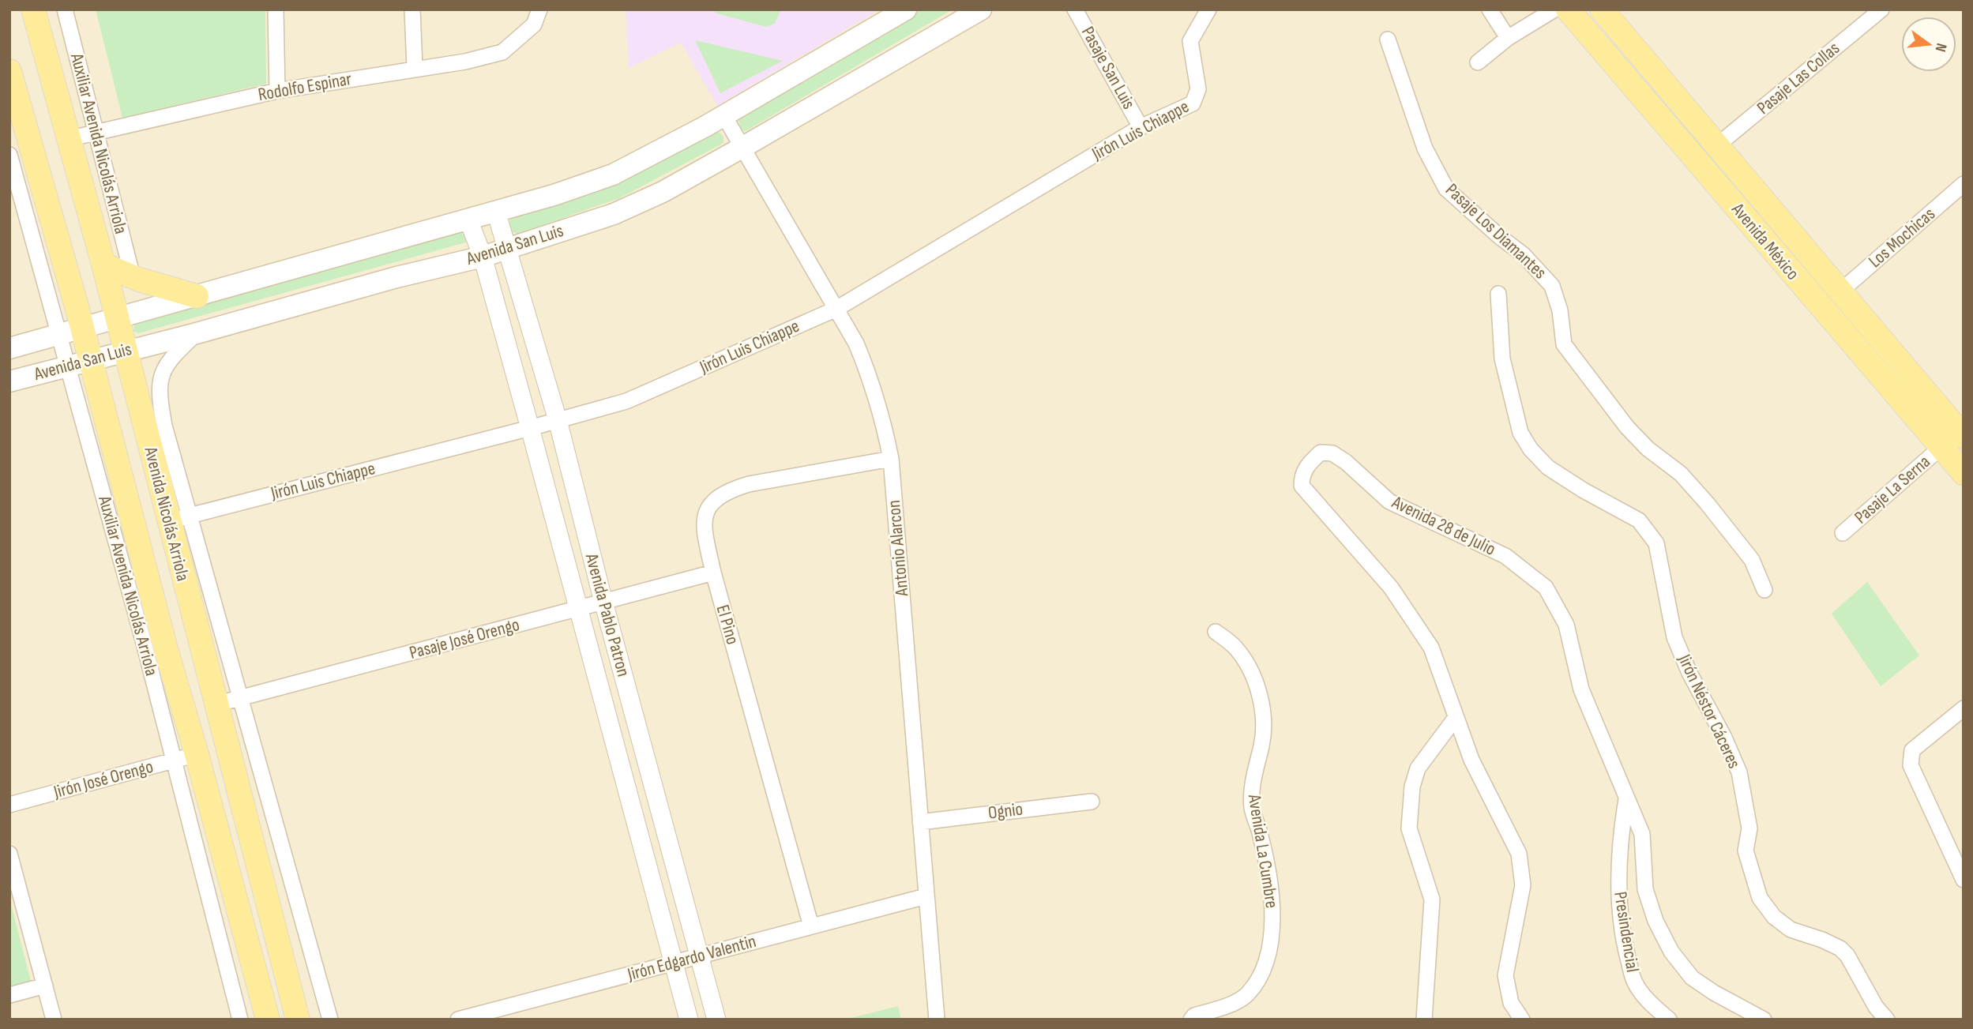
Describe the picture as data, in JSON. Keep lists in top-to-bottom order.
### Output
{
  "streets": {
    "main road": ["Avenida México", "Avenida San Luis", "Avenida Nicolás Arriola"],
    "street": [
      "Pasaje San Luis",
      "Pasaje Las Collas",
      "Rodolfo Espinar",
      "Jirón Luis Chiappe",
      "Auxiliar Avenida Nicolás Arriola",
      "Pasaje Los Diamantes",
      "Los Mochicas",
      "Pasaje La Serna",
      "Avenida 28 de Julio",
      "Antonio Alarcon",
      "Avenida Pablo Patron",
      "El Pino",
      "Pasaje José Orengo",
      "Jirón Néstor Cáceres",
      "Jirón José Orengo",
      "Ognio",
      "Avenida La Cumbre",
      "Presindencial",
      "Jirón Edgardo Valentin"
    ]
  },
  "crossings": [
    ["Pasaje San Luis", "Jirón Luis Chiappe"],
    ["Pasaje Las Collas", "Avenida México"],
    ["Rodolfo Espinar", "Auxiliar Avenida Nicolás Arriola"],
    ["Rodolfo Espinar", "Avenida Nicolás Arriola"],
    ["Jirón Luis Chiappe", "Avenida Nicolás Arriola"],
    ["Jirón Luis Chiappe", "Antonio Alarcon"],
    ["Jirón Luis Chiappe", "Avenida Pablo Patron"],
    ["Auxiliar Avenida Nicolás Arriola", "Avenida Nicolás Arriola"],
    ["Auxiliar Avenida Nicolás Arriola", "Jirón José Orengo"],
    ["Los Mochicas", "Avenida México"],
    ["Avenida México", "Pasaje La Serna"],
    ["Avenida San Luis", "Avenida Nicolás Arriola"],
    ["Avenida San Luis", "Antonio Alarcon"],
    ["Avenida San Luis", "Avenida Pablo Patron"],
    ["Avenida Nicolás Arriola", "Pasaje José Orengo"],
    ["Avenida Nicolás Arriola", "Jirón José Orengo"],
    ["Avenida 28 de Julio", "Presindencial"],
    ["Antonio Alarcon", "El Pino"],
    ["Antonio Alarcon", "Ognio"],
    ["Antonio Alarcon", "Jirón Edgardo Valentin"],
    ["Avenida Pablo Patron", "Pasaje José Orengo"],
    ["Avenida Pablo Patron", "Jirón Edgardo Valentin"],
    ["El Pino", "Pasaje José Orengo"],
    ["El Pino", "Jirón Edgardo Valentin"]
  ],
  "north": "right"
}
